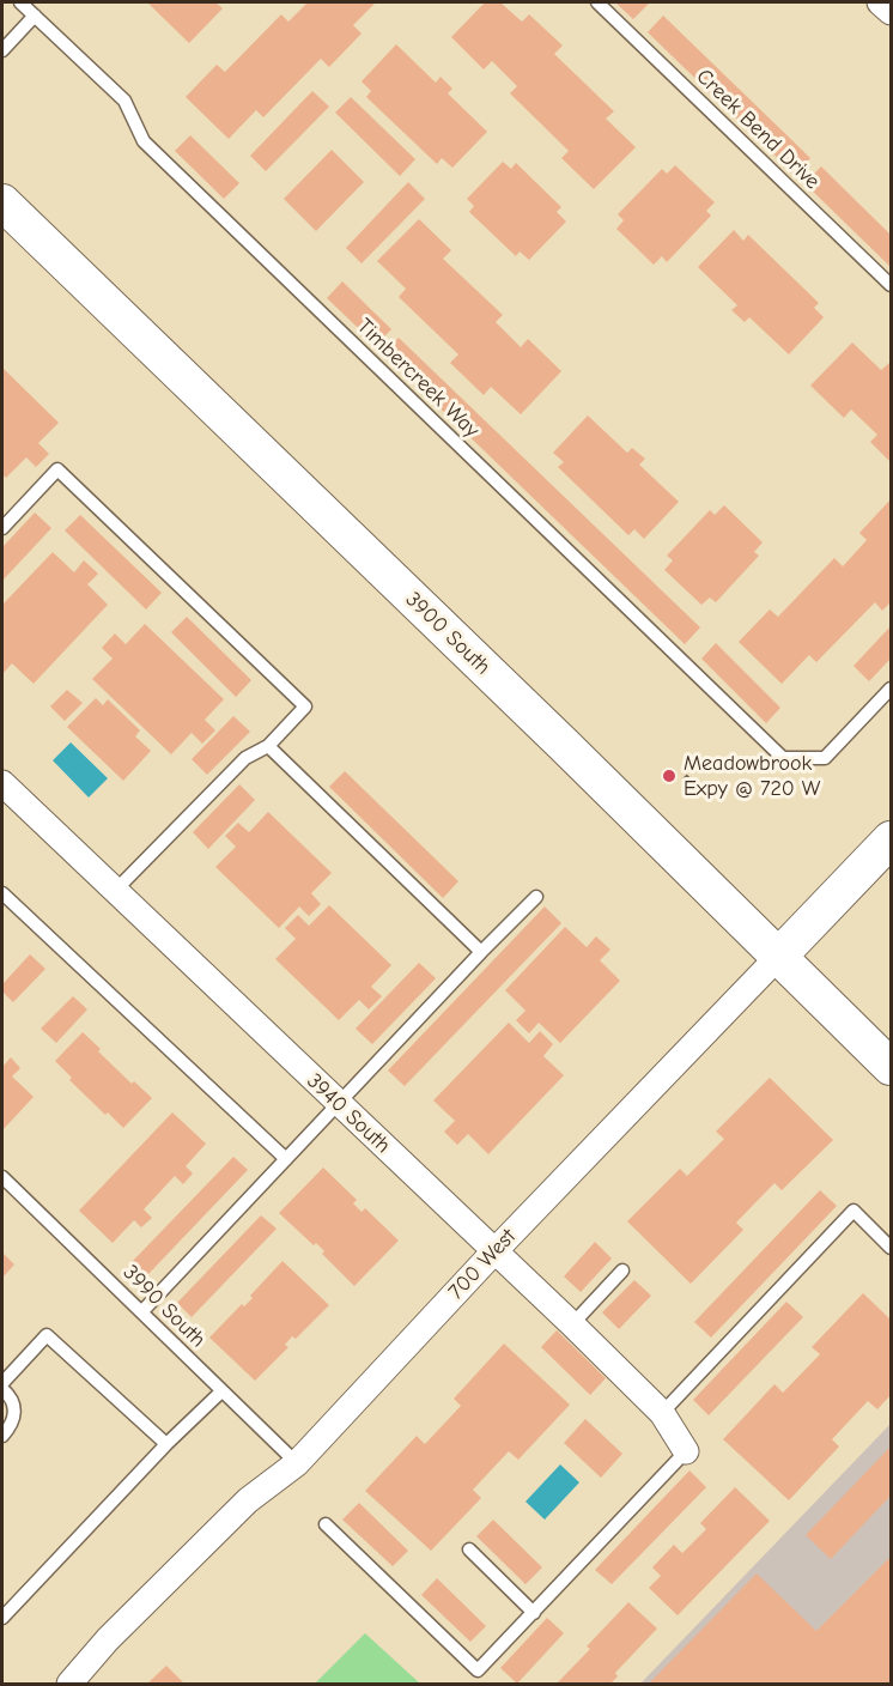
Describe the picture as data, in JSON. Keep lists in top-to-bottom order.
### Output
{
  "streets": {
    "main road": ["3900 South", "700 West"],
    "street": ["3940 South"],
    "lane": ["Creek Bend Drive", "Timbercreek Way", "3990 South"]
  },
  "crossings": [
    ["3900 South", "700 West"],
    ["3940 South", "700 West"],
    ["700 West", "3990 South"]
  ],
  "places": ["Meadowbrook Expy @ 720 W"]
}
